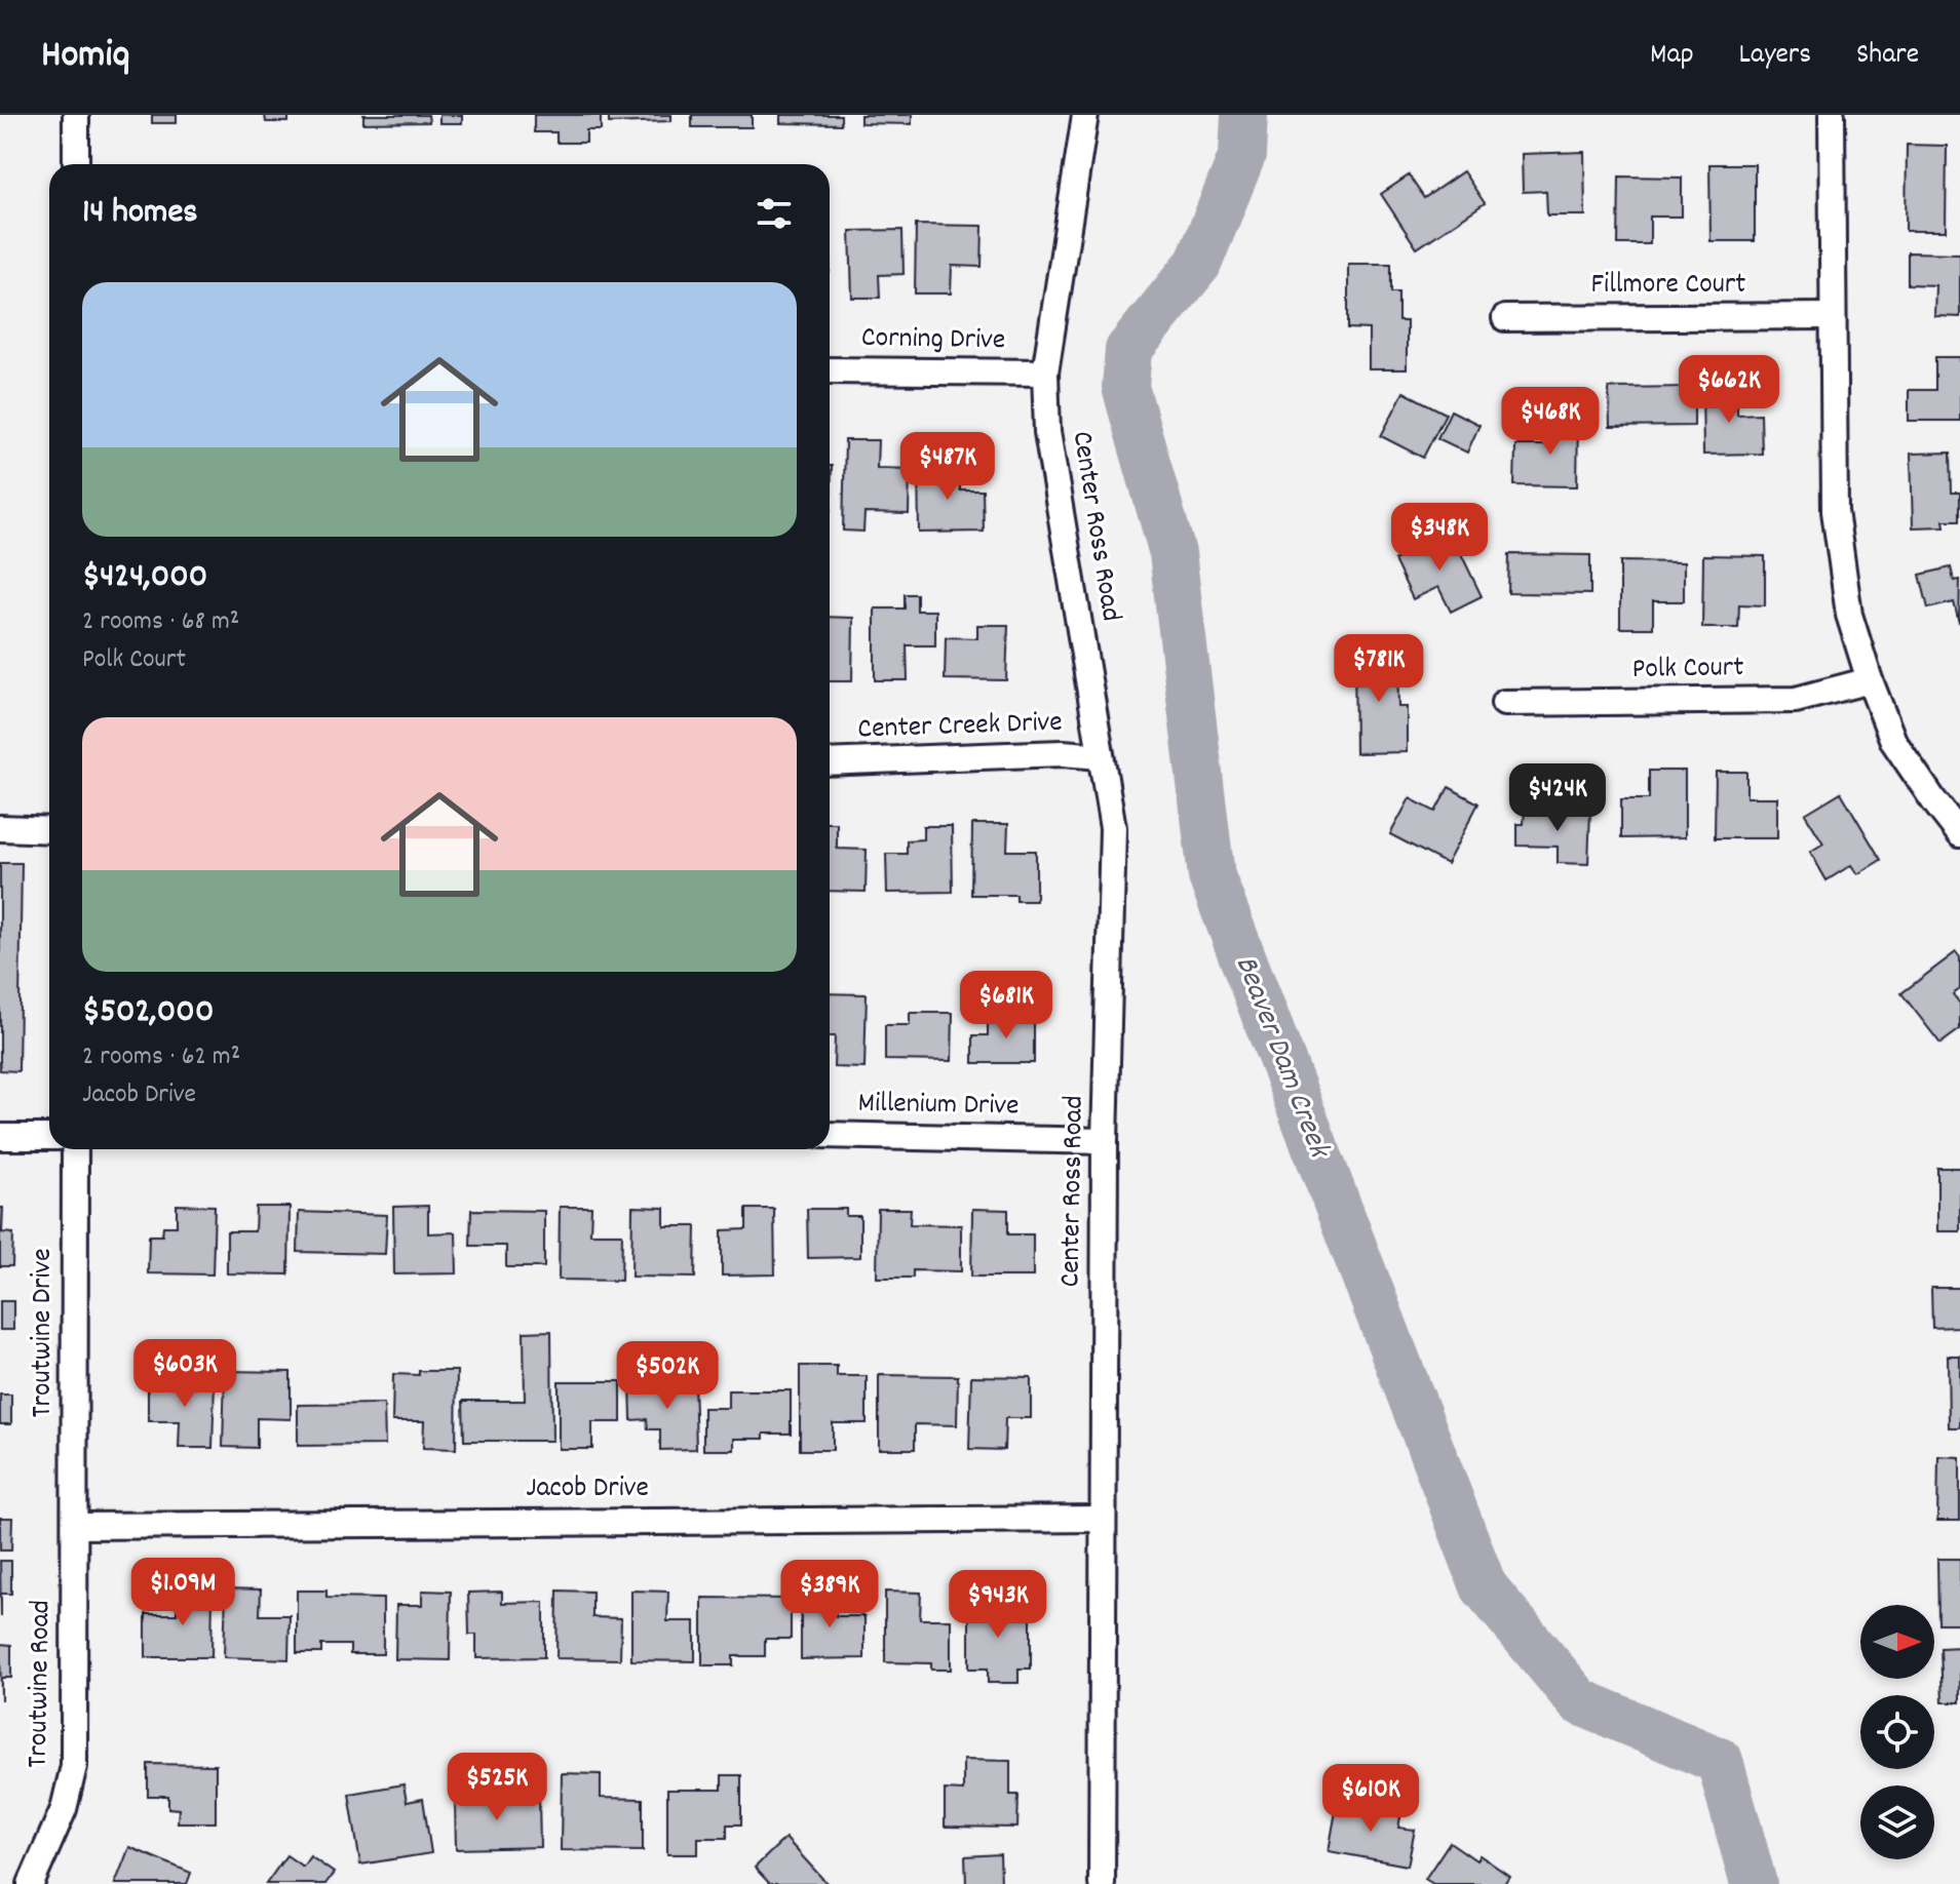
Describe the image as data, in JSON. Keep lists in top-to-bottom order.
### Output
{
  "streets": {
    "street": [
      "Fillmore Court",
      "Corning Drive",
      "Center Ross Road",
      "Polk Court",
      "Center Creek Drive",
      "Millenium Drive",
      "Troutwine Drive",
      "Jacob Drive",
      "Troutwine Road"
    ]
  },
  "crossings": [
    ["Corning Drive", "Center Ross Road"],
    ["Center Ross Road", "Center Creek Drive"],
    ["Center Ross Road", "Millenium Drive"],
    ["Center Ross Road", "Jacob Drive"],
    ["Troutwine Drive", "Jacob Drive"],
    ["Troutwine Drive", "Troutwine Road"],
    ["Jacob Drive", "Troutwine Road"]
  ],
  "water": ["Beaver Dam Creek"],
  "north": "right",
  "page": {
    "header": "Homiq",
    "nav": ["Map", "Layers", "Share"],
    "heading": "14 homes",
    "list": [
      {
        "name": "$424,000",
        "note": "2 rooms · 68 m² · Polk Court"
      },
      {
        "name": "$502,000",
        "note": "2 rooms · 62 m² · Jacob Drive"
      }
    ],
    "price": [
      "$662K",
      "$468K",
      "$487K",
      "$348K",
      "$781K",
      "$424K",
      "$681K",
      "$603K",
      "$502K",
      "$1.09M",
      "$389K",
      "$943K",
      "$525K",
      "$610K"
    ]
  }
}
